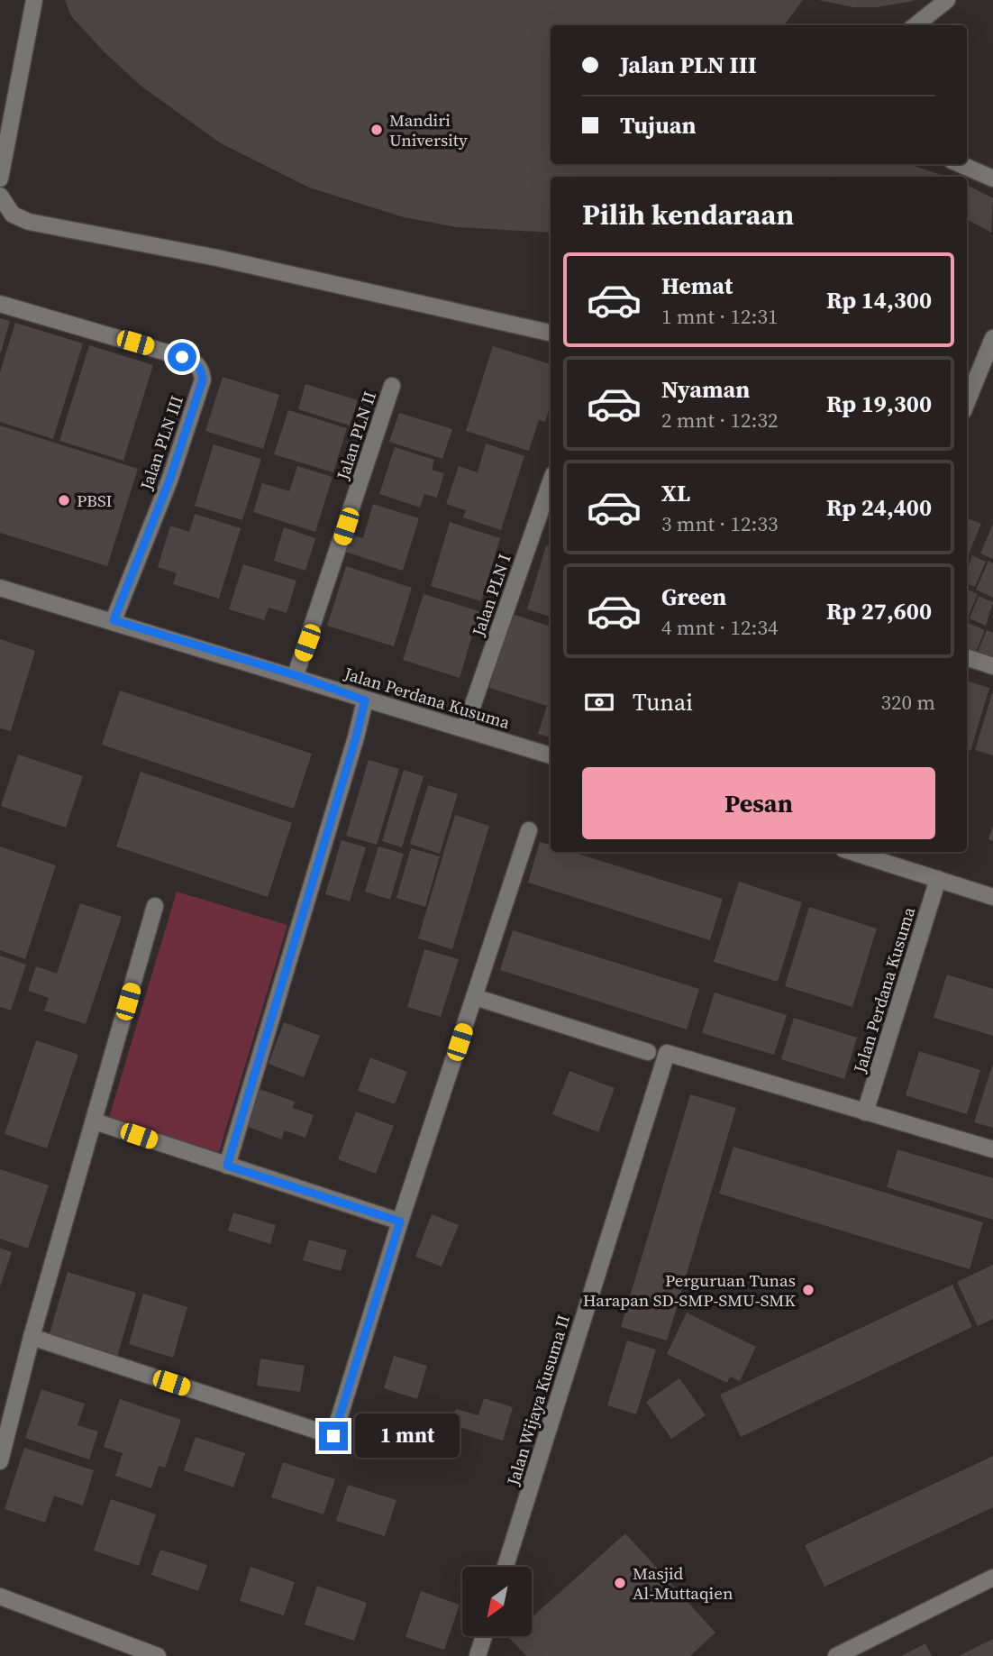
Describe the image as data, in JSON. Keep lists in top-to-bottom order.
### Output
{
  "streets": {
    "street": [
      "Jalan PLN II",
      "Jalan PLN III",
      "Jalan PLN I",
      "Jalan Perdana Kusuma",
      "Jalan Wijaya Kusuma II"
    ]
  },
  "crossings": [
    ["Jalan PLN II", "Jalan Perdana Kusuma"],
    ["Jalan PLN III", "Jalan Perdana Kusuma"],
    ["Jalan PLN I", "Jalan Perdana Kusuma"],
    ["Jalan Perdana Kusuma", "Jalan Wijaya Kusuma II"]
  ],
  "places": [
    "Mandiri University",
    "PBSI",
    "Perguruan Tunas Harapan SD-SMP-SMU-SMK",
    "Masjid Al-Muttaqien"
  ],
  "north": "bottom left",
  "page": {
    "banner": ["Jalan PLN III", "Tujuan"],
    "heading": "Pilih kendaraan",
    "list": [
      {
        "name": "Hemat",
        "note": "1 mnt · 12:31",
        "value": "Rp 14,300"
      },
      {
        "name": "Nyaman",
        "note": "2 mnt · 12:32",
        "value": "Rp 19,300"
      },
      {
        "name": "XL",
        "note": "3 mnt · 12:33",
        "value": "Rp 24,400"
      },
      {
        "name": "Green",
        "note": "4 mnt · 12:34",
        "value": "Rp 27,600"
      }
    ],
    "pay": ["Tunai", "320 m"],
    "buttons": "Pesan",
    "bubble": "1 mnt"
  }
}
